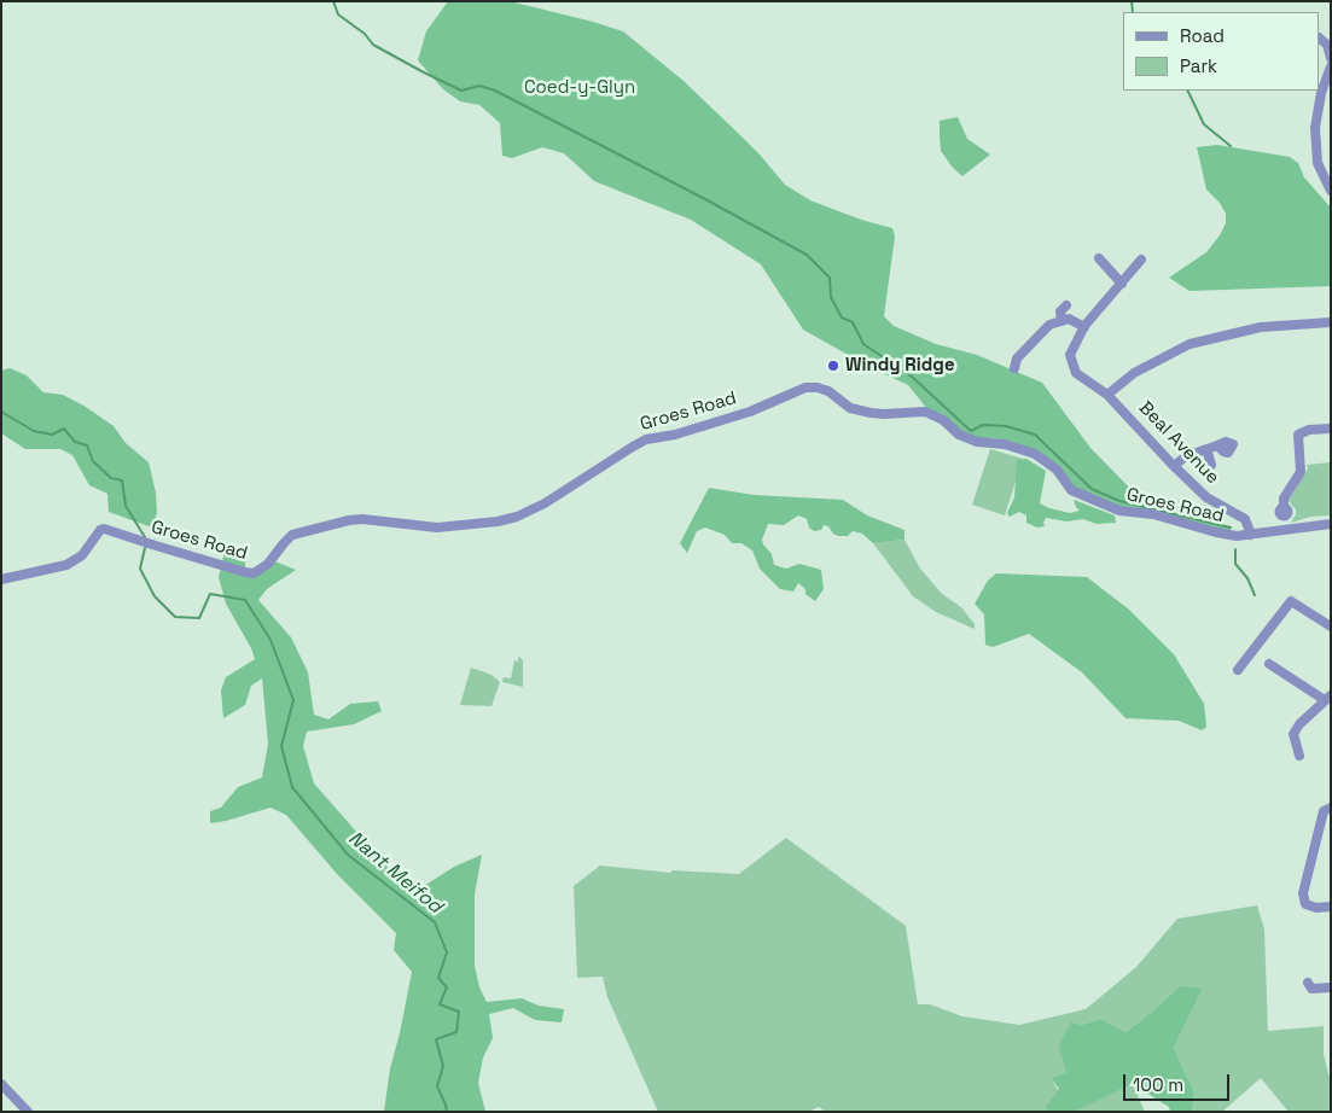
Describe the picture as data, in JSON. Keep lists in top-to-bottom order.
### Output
{
  "streets": {
    "street": ["Groes Road", "Beal Avenue"]
  },
  "crossings": [
    ["Groes Road", "Beal Avenue"]
  ],
  "water": ["Nant Meifod"],
  "parks": ["Coed-y-Glyn"],
  "places": ["Windy Ridge"],
  "legend": ["Road", "Park"],
  "scale_bar": "100 m"
}
